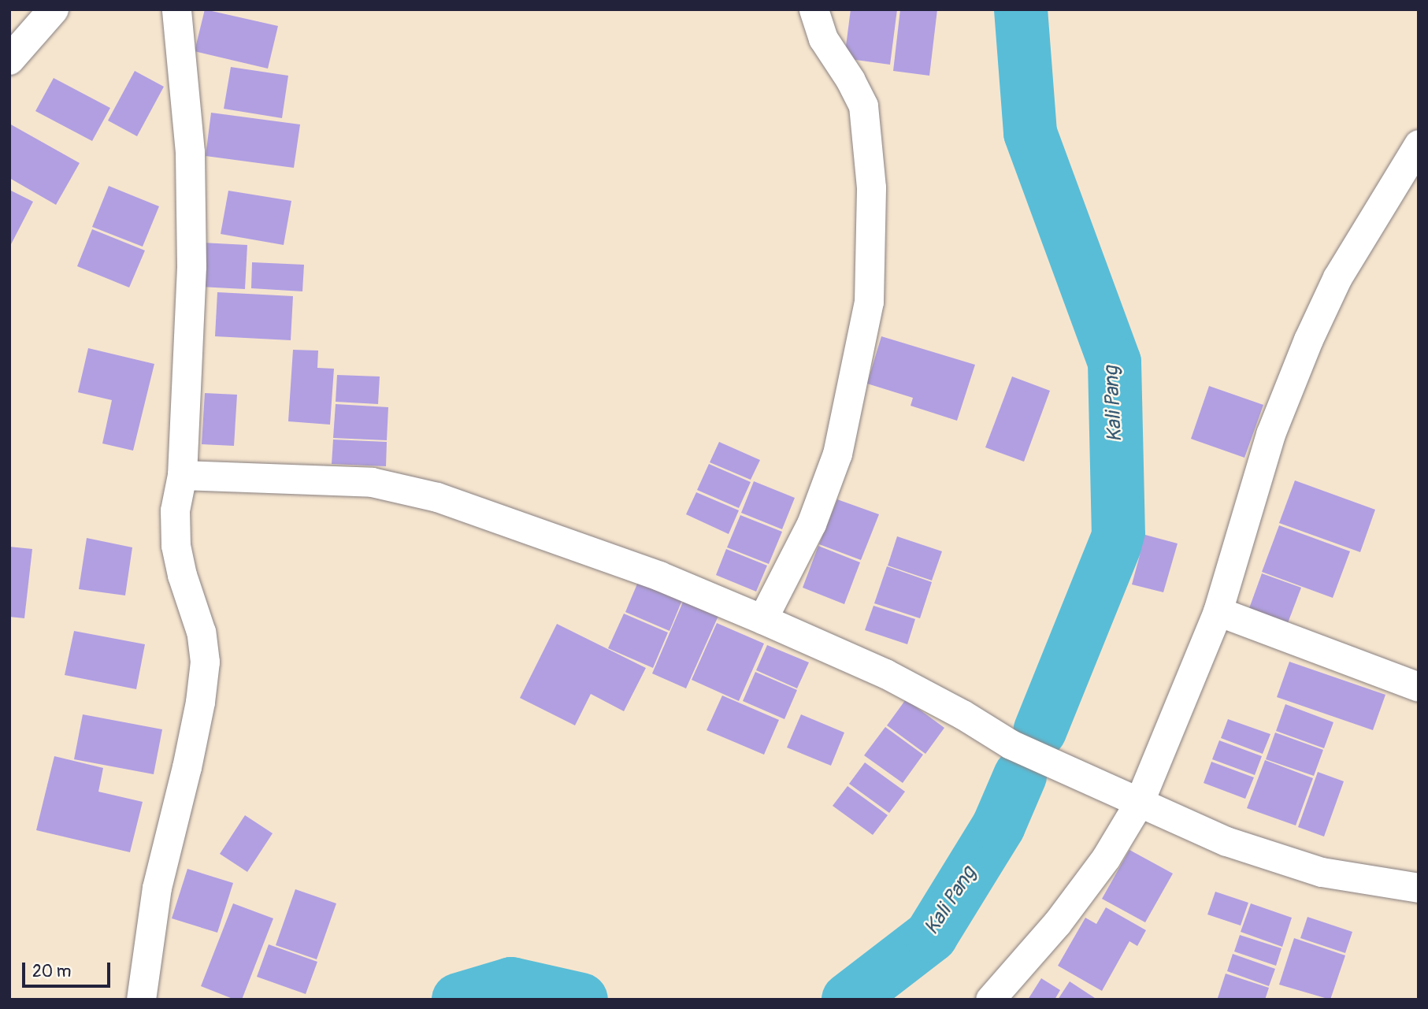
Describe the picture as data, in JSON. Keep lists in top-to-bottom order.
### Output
{
  "water": ["Kali Pang"],
  "scale_bar": "20 m"
}
